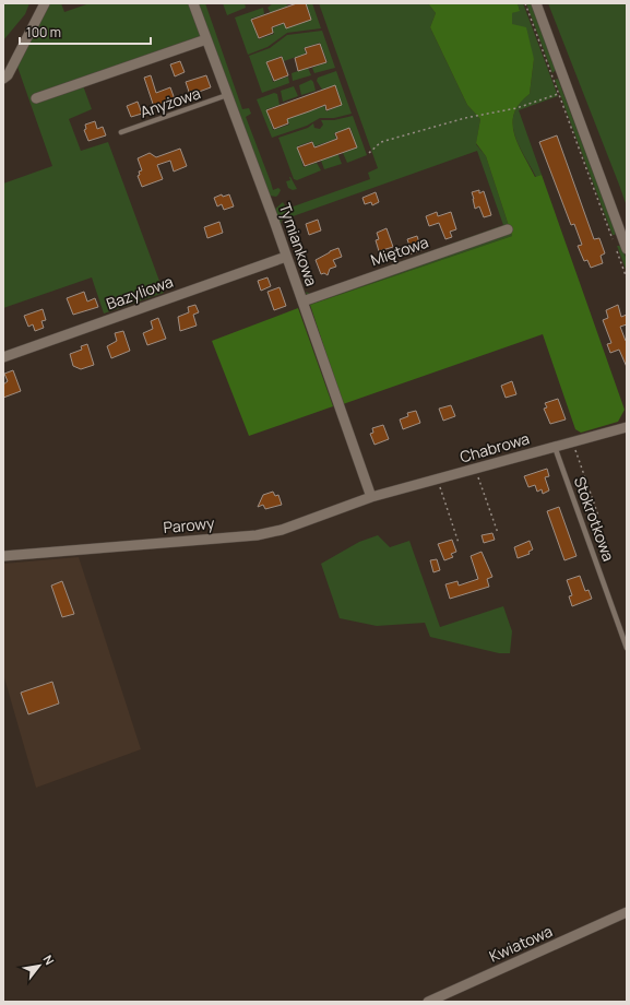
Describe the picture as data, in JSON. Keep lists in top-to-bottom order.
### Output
{
  "streets": {
    "street": [
      "Tymiankowa",
      "Miętowa",
      "Bazyliowa",
      "Chabrowa",
      "Parowy",
      "Kwiatowa"
    ],
    "lane": ["Anyżowa", "Stokrotkowa"]
  },
  "crossings": [
    ["Anyżowa", "Tymiankowa"],
    ["Tymiankowa", "Miętowa"],
    ["Tymiankowa", "Bazyliowa"],
    ["Tymiankowa", "Chabrowa"],
    ["Tymiankowa", "Parowy"],
    ["Chabrowa", "Stokrotkowa"],
    ["Chabrowa", "Parowy"]
  ],
  "scale_bar": "100 m",
  "north": "top right"
}
